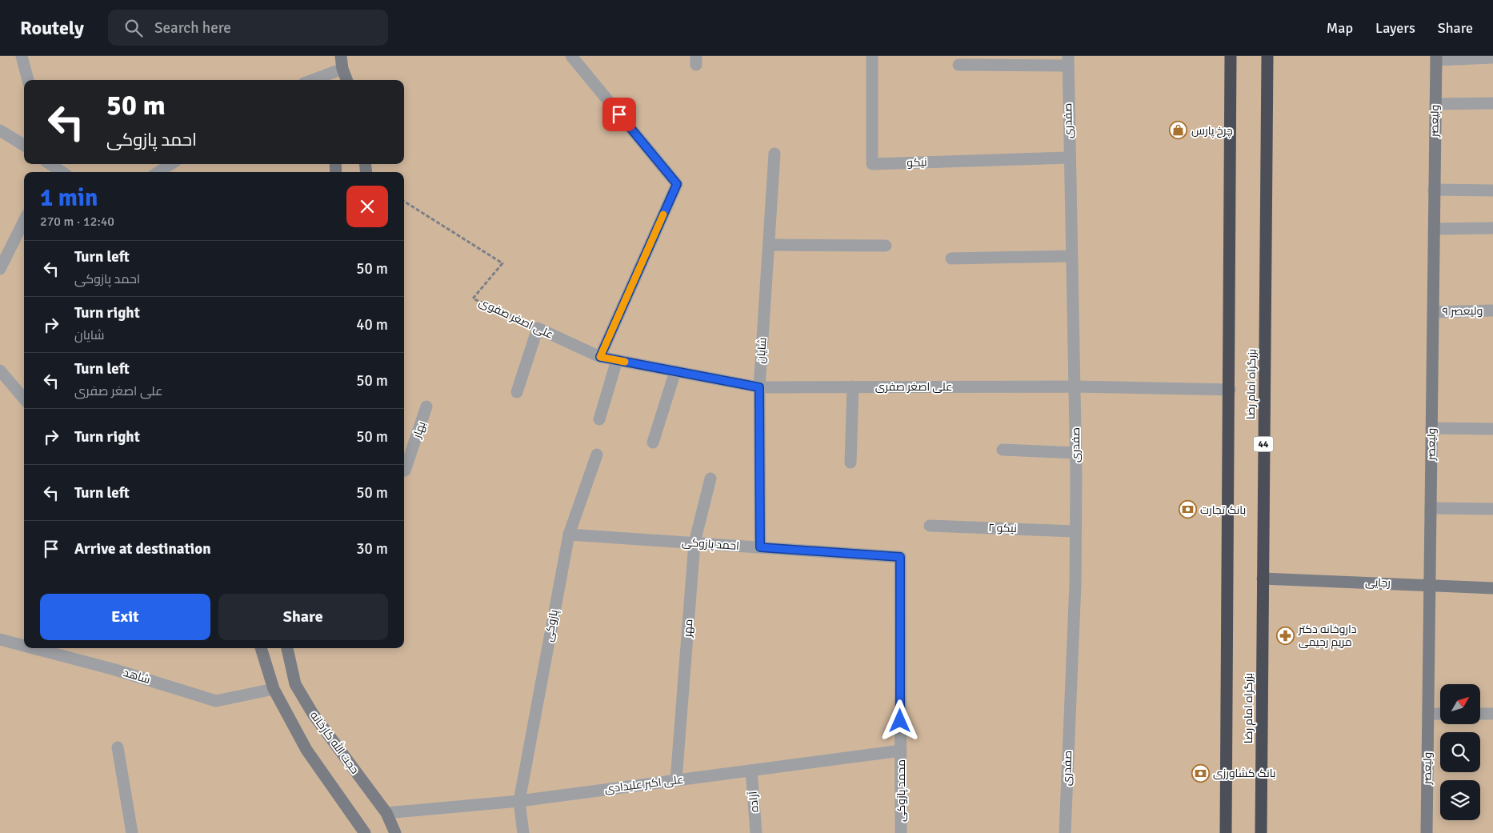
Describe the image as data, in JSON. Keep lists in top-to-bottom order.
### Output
{
  "streets": {
    "highway": ["بزرگراه امام رضا", "44"],
    "street": [
      "صفدری",
      "ولیعصر",
      "نیکو",
      "ولیعصر ۹",
      "علی اصغر صفوی",
      "شایان",
      "علی اصغر صفری",
      "بهار",
      "نیکو ۲",
      "احمد پازوکی",
      "رجایی",
      "پازوکی",
      "مهر",
      "شاهد",
      "حجت الله کارخانه",
      "علی اکبر علیدادی",
      "محمد پازوکی",
      "آزاده"
    ]
  },
  "crossings": [
    ["صفدری", "نیکو"],
    ["صفدری", "علی اصغر صفری"],
    ["صفدری", "نیکو ۲"],
    ["ولیعصر", "ولیعصر ۹"],
    ["ولیعصر", "رجایی"],
    ["علی اصغر صفوی", "علی اصغر صفری"],
    ["شایان", "علی اصغر صفری"],
    ["شایان", "احمد پازوکی"],
    ["بزرگراه امام رضا", "علی اصغر صفری"],
    ["بزرگراه امام رضا", "رجایی"],
    ["احمد پازوکی", "پازوکی"],
    ["احمد پازوکی", "مهر"],
    ["احمد پازوکی", "محمد پازوکی"],
    ["پازوکی", "علی اکبر علیدادی"],
    ["مهر", "علی اکبر علیدادی"],
    ["حجت الله کارخانه", "علی اکبر علیدادی"],
    ["علی اکبر علیدادی", "محمد پازوکی"],
    ["علی اکبر علیدادی", "آزاده"]
  ],
  "places": {
    "shop": ["چرخ پارس"],
    "bank": ["بانک تجارت", "بانک کشاورزی"],
    "pharmacy": ["داروخانه دکتر مریم رحیمی"]
  },
  "north": "top right",
  "page": {
    "header": "Routely",
    "search": "Search here",
    "nav": ["Map", "Layers", "Share"],
    "turn": ["50 m", "احمد پازوکی"],
    "heading": ["1 min", "270 m · 12:40"],
    "list": [
      {
        "name": "Turn left",
        "note": "احمد پازوکی",
        "value": "50 m"
      },
      {
        "name": "Turn right",
        "note": "شایان",
        "value": "40 m"
      },
      {
        "name": "Turn left",
        "note": "علی اصغر صفری",
        "value": "50 m"
      },
      {
        "name": "Turn right",
        "value": "50 m"
      },
      {
        "name": "Turn left",
        "value": "50 m"
      },
      {
        "name": "Arrive at destination",
        "value": "30 m"
      }
    ],
    "buttons": ["Exit", "Share"]
  }
}
